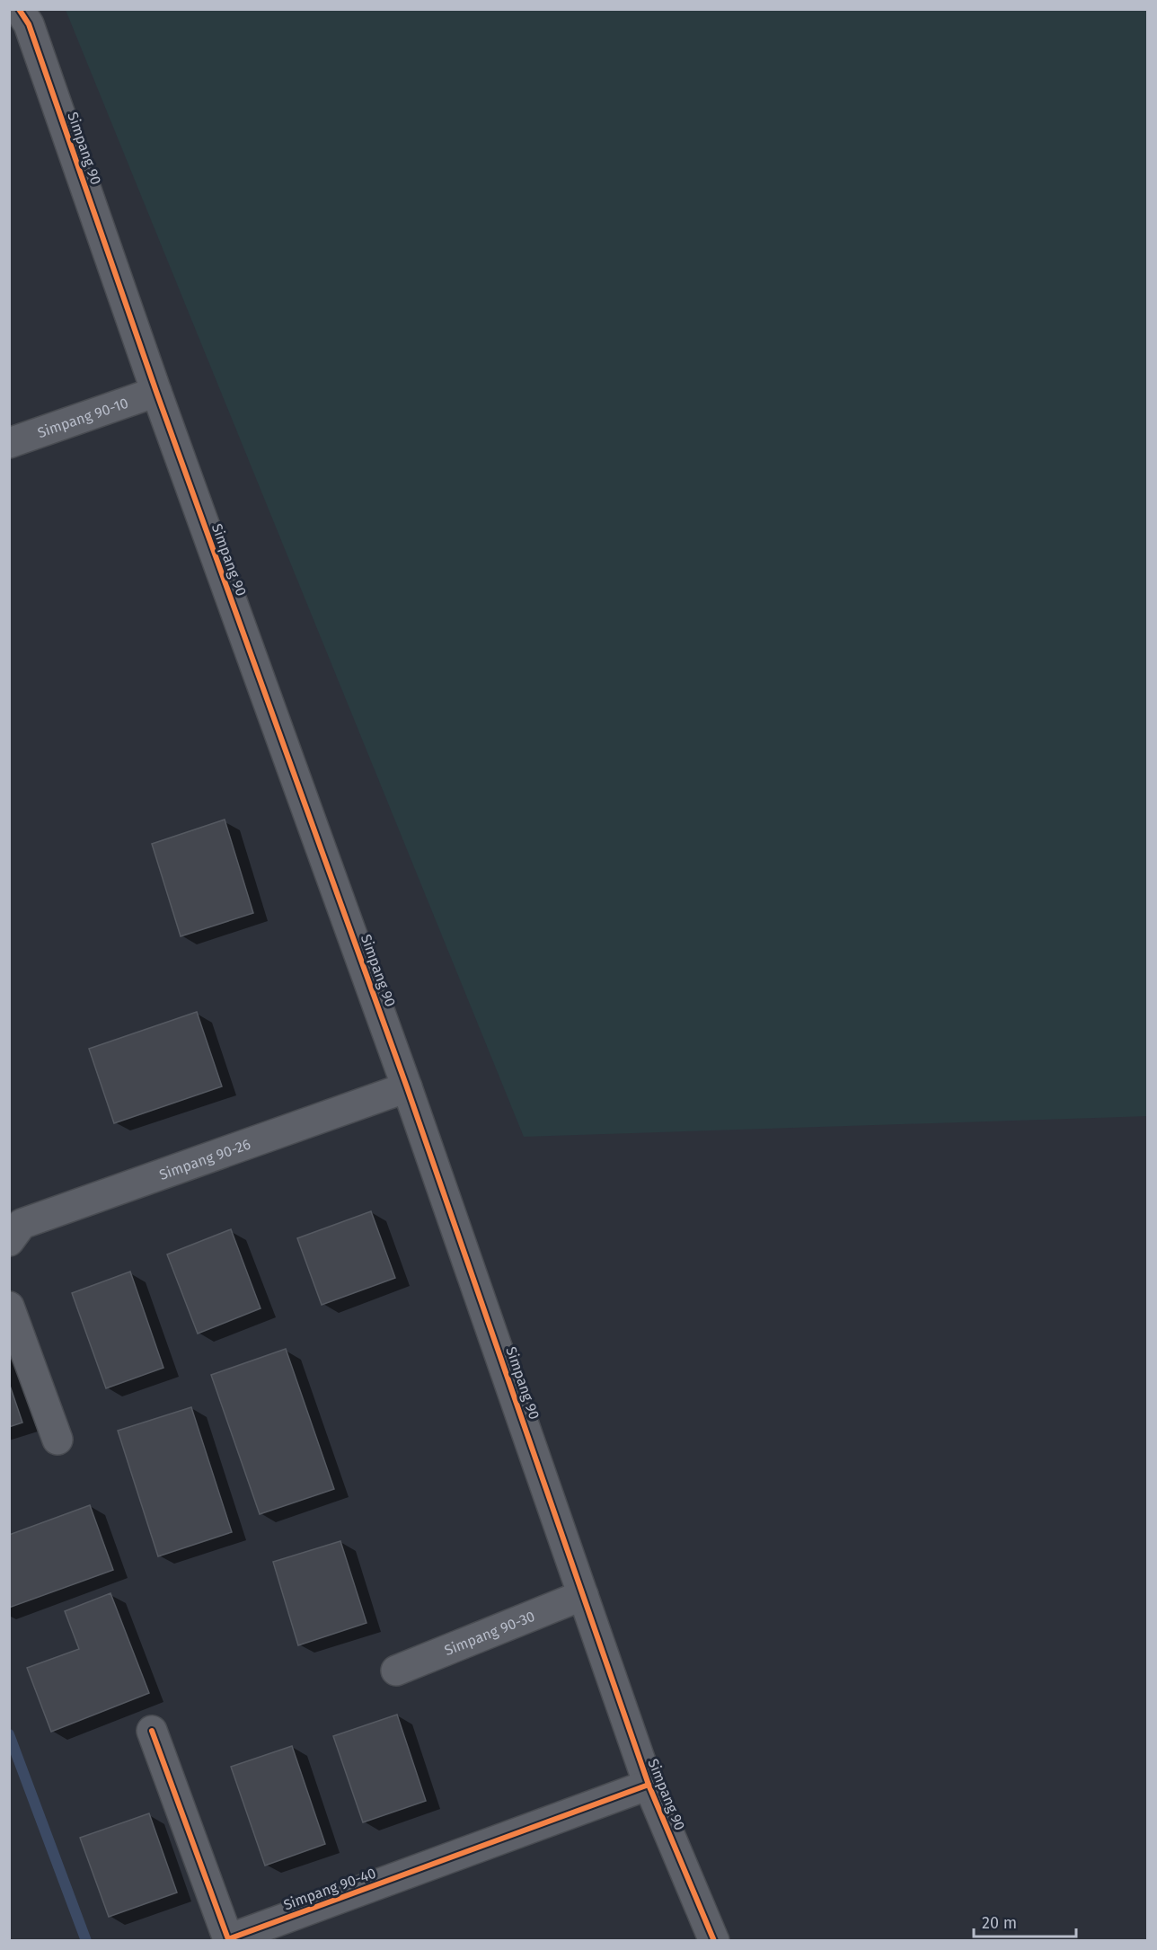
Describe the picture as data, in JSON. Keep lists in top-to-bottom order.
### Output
{
  "streets": {
    "street": [
      "Simpang 90",
      "Simpang 90-10",
      "Simpang 90-26",
      "Simpang 90-30",
      "Simpang 90-40"
    ]
  },
  "crossings": [
    ["Simpang 90", "Simpang 90-10"],
    ["Simpang 90", "Simpang 90-26"],
    ["Simpang 90", "Simpang 90-30"],
    ["Simpang 90", "Simpang 90-40"]
  ],
  "scale_bar": "20 m"
}
